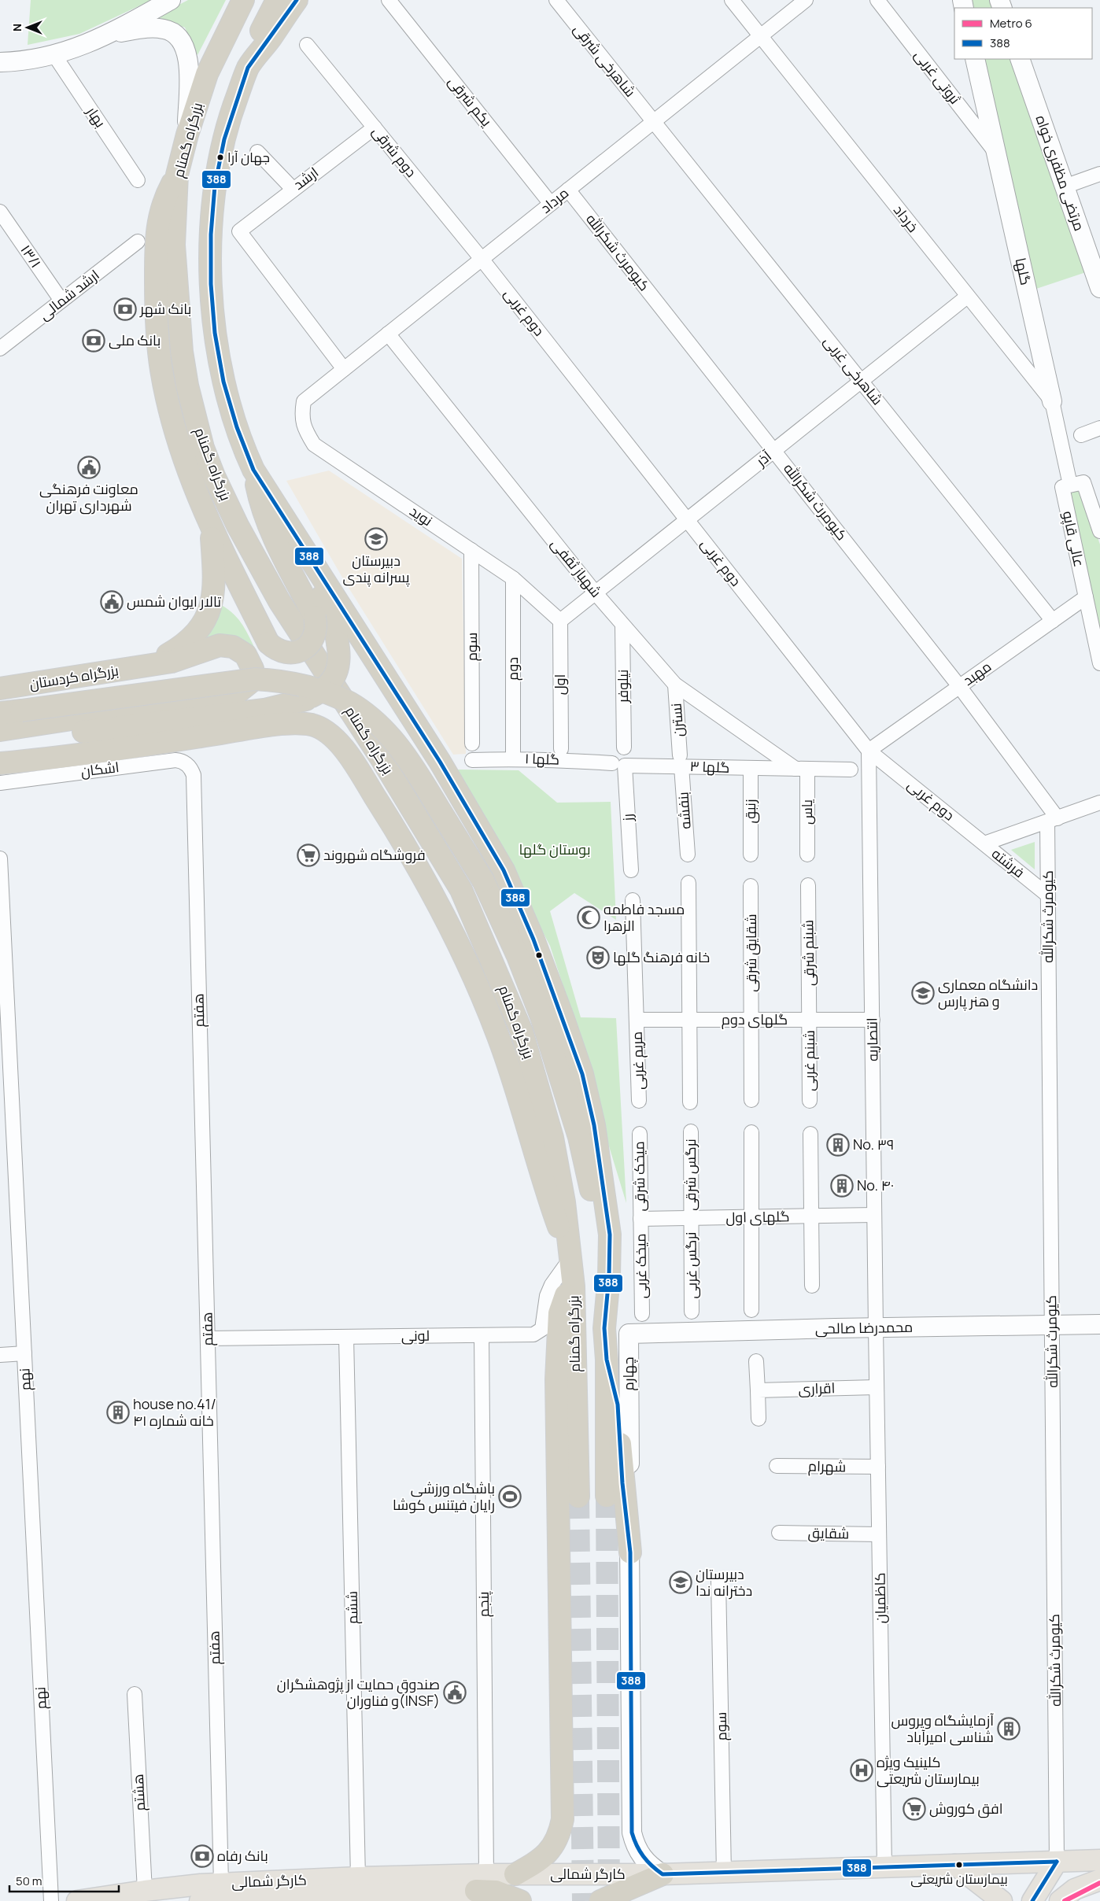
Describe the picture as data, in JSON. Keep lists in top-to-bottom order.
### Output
{
  "streets": {
    "highway": ["بزرگراه گمنام", "بزرگراه کردستان"],
    "main road": ["کارگر شمالی"],
    "street": [
      "شاهرخی شرقی",
      "ثروتی غربی",
      "یکم شرقی",
      "بهار",
      "دوم شرقی",
      "مرتضی مظفری خواه",
      "ارشد",
      "مرداد",
      "خرداد",
      "کیومرث شکرالله",
      "۱۳/۱",
      "گلها",
      "ارشد شمالی",
      "دوم غربی",
      "شاهرخی غربی",
      "آذر",
      "نوید",
      "عالی قاپو",
      "شهباز ثقفی",
      "سوم",
      "دوم",
      "مهبد",
      "اول",
      "نیلوفر",
      "نسترن",
      "گلها ۱",
      "گلها ۳",
      "اشکان",
      "بنفشه",
      "زنبق",
      "یاس",
      "رز",
      "فرشته",
      "شقایق شرقی",
      "شبنم شرقی",
      "هفتم",
      "گلهای دوم",
      "انتصاریه",
      "مریم غربی",
      "شبنم غربی",
      "نرگس شرقی",
      "میخک شرقی",
      "گلهای اول",
      "نرگس غربی",
      "میخک غربی",
      "محمدرضا صالحی",
      "لونی",
      "چهارم",
      "نهم",
      "اقراری",
      "شهرام",
      "شقایق",
      "کاظمیان",
      "پنجم",
      "ششم",
      "هشتم"
    ]
  },
  "crossings": [
    ["شاهرخی شرقی", "مرداد"],
    ["شاهرخی شرقی", "شاهرخی غربی"],
    ["ثروتی غربی", "گلها"],
    ["یکم شرقی", "مرداد"],
    ["بزرگراه گمنام", "لونی"],
    ["دوم شرقی", "ارشد"],
    ["دوم شرقی", "مرداد"],
    ["دوم شرقی", "دوم غربی"],
    ["ارشد", "مرداد"],
    ["مرداد", "خرداد"],
    ["مرداد", "کیومرث شکرالله"],
    ["مرداد", "دوم غربی"],
    ["مرداد", "شاهرخی غربی"],
    ["مرداد", "نوید"],
    ["مرداد", "شهباز ثقفی"],
    ["خرداد", "گلها"],
    ["خرداد", "آذر"],
    ["کیومرث شکرالله", "آذر"],
    ["کیومرث شکرالله", "مهبد"],
    ["کیومرث شکرالله", "فرشته"],
    ["کیومرث شکرالله", "محمدرضا صالحی"],
    ["کیومرث شکرالله", "کارگر شمالی"],
    ["۱۳/۱", "ارشد شمالی"],
    ["گلها", "عالی قاپو"],
    ["دوم غربی", "آذر"],
    ["دوم غربی", "مهبد"],
    ["دوم غربی", "فرشته"],
    ["دوم غربی", "انتصاریه"],
    ["شاهرخی غربی", "آذر"],
    ["شاهرخی غربی", "مهبد"],
    ["آذر", "نوید"],
    ["آذر", "شهباز ثقفی"],
    ["آذر", "اول"],
    ["نوید", "سوم"],
    ["نوید", "دوم"],
    ["نوید", "اول"],
    ["عالی قاپو", "مهبد"],
    ["شهباز ثقفی", "نیلوفر"],
    ["شهباز ثقفی", "نسترن"],
    ["شهباز ثقفی", "گلها ۳"],
    ["شهباز ثقفی", "یاس"],
    ["سوم", "کارگر شمالی"],
    ["دوم", "گلها ۱"],
    ["مهبد", "انتصاریه"],
    ["نسترن", "گلها ۳"],
    ["نسترن", "بنفشه"],
    ["گلها ۱", "گلها ۳"],
    ["گلها ۱", "رز"],
    ["گلها ۳", "بنفشه"],
    ["گلها ۳", "زنبق"],
    ["گلها ۳", "یاس"],
    ["گلها ۳", "رز"],
    ["اشکان", "هفتم"],
    ["شقایق شرقی", "گلهای دوم"],
    ["شبنم شرقی", "گلهای دوم"],
    ["شبنم شرقی", "شبنم غربی"],
    ["هفتم", "لونی"],
    ["هفتم", "کارگر شمالی"],
    ["گلهای دوم", "انتصاریه"],
    ["گلهای دوم", "مریم غربی"],
    ["گلهای دوم", "شبنم غربی"],
    ["انتصاریه", "گلهای اول"],
    ["انتصاریه", "محمدرضا صالحی"],
    ["انتصاریه", "کاظمیان"],
    ["نرگس شرقی", "گلهای اول"],
    ["نرگس شرقی", "نرگس غربی"],
    ["میخک شرقی", "گلهای اول"],
    ["میخک شرقی", "میخک غربی"],
    ["گلهای اول", "نرگس غربی"],
    ["گلهای اول", "میخک غربی"],
    ["محمدرضا صالحی", "چهارم"],
    ["محمدرضا صالحی", "کاظمیان"],
    ["لونی", "پنجم"],
    ["لونی", "ششم"],
    ["چهارم", "کارگر شمالی"],
    ["اقراری", "کاظمیان"],
    ["شهرام", "کاظمیان"],
    ["شقایق", "کاظمیان"],
    ["کاظمیان", "کارگر شمالی"],
    ["پنجم", "کارگر شمالی"],
    ["ششم", "کارگر شمالی"],
    ["هشتم", "کارگر شمالی"]
  ],
  "parks": ["بوستان گلها"],
  "places": {
    "other": ["جهان آرا", "بیمارستان شریعتی"],
    "bank": ["بانک شهر", "بانک ملی", "بانک رفاه"],
    "public building": ["معاونت فرهنگی شهرداری تهران", "تالار ایوان شمس", "صندوق حمایت از پژوهشگران و فناوران(INSF)"],
    "school or university": ["دبیرستان پسرانه پندی", "دانشگاه معماری و هنر پارس", "دبیرستان دخترانه ندا"],
    "supermarket": ["فروشگاه شهروند", "افق کوروش"],
    "mosque": ["مسجد فاطمه الزهرا"],
    "theatre": ["خانه فرهنگ گلها"],
    "building": [
      "No. ۳۹",
      "No. ۴۰",
      "house no.41/ خانه شماره ۴۱",
      "آزمایشگاه ویروس شناسی امیرآباد"
    ],
    "sports": ["باشگاه ورزشی رایان فیتنس کوشا"],
    "hospital": ["کلینیک ویژه بیمارستان شریعتی"]
  },
  "lines": ["transit line 388", "metro line 6"],
  "legend": ["Metro 6", "388"],
  "scale_bar": "50 m",
  "north": "left"
}
